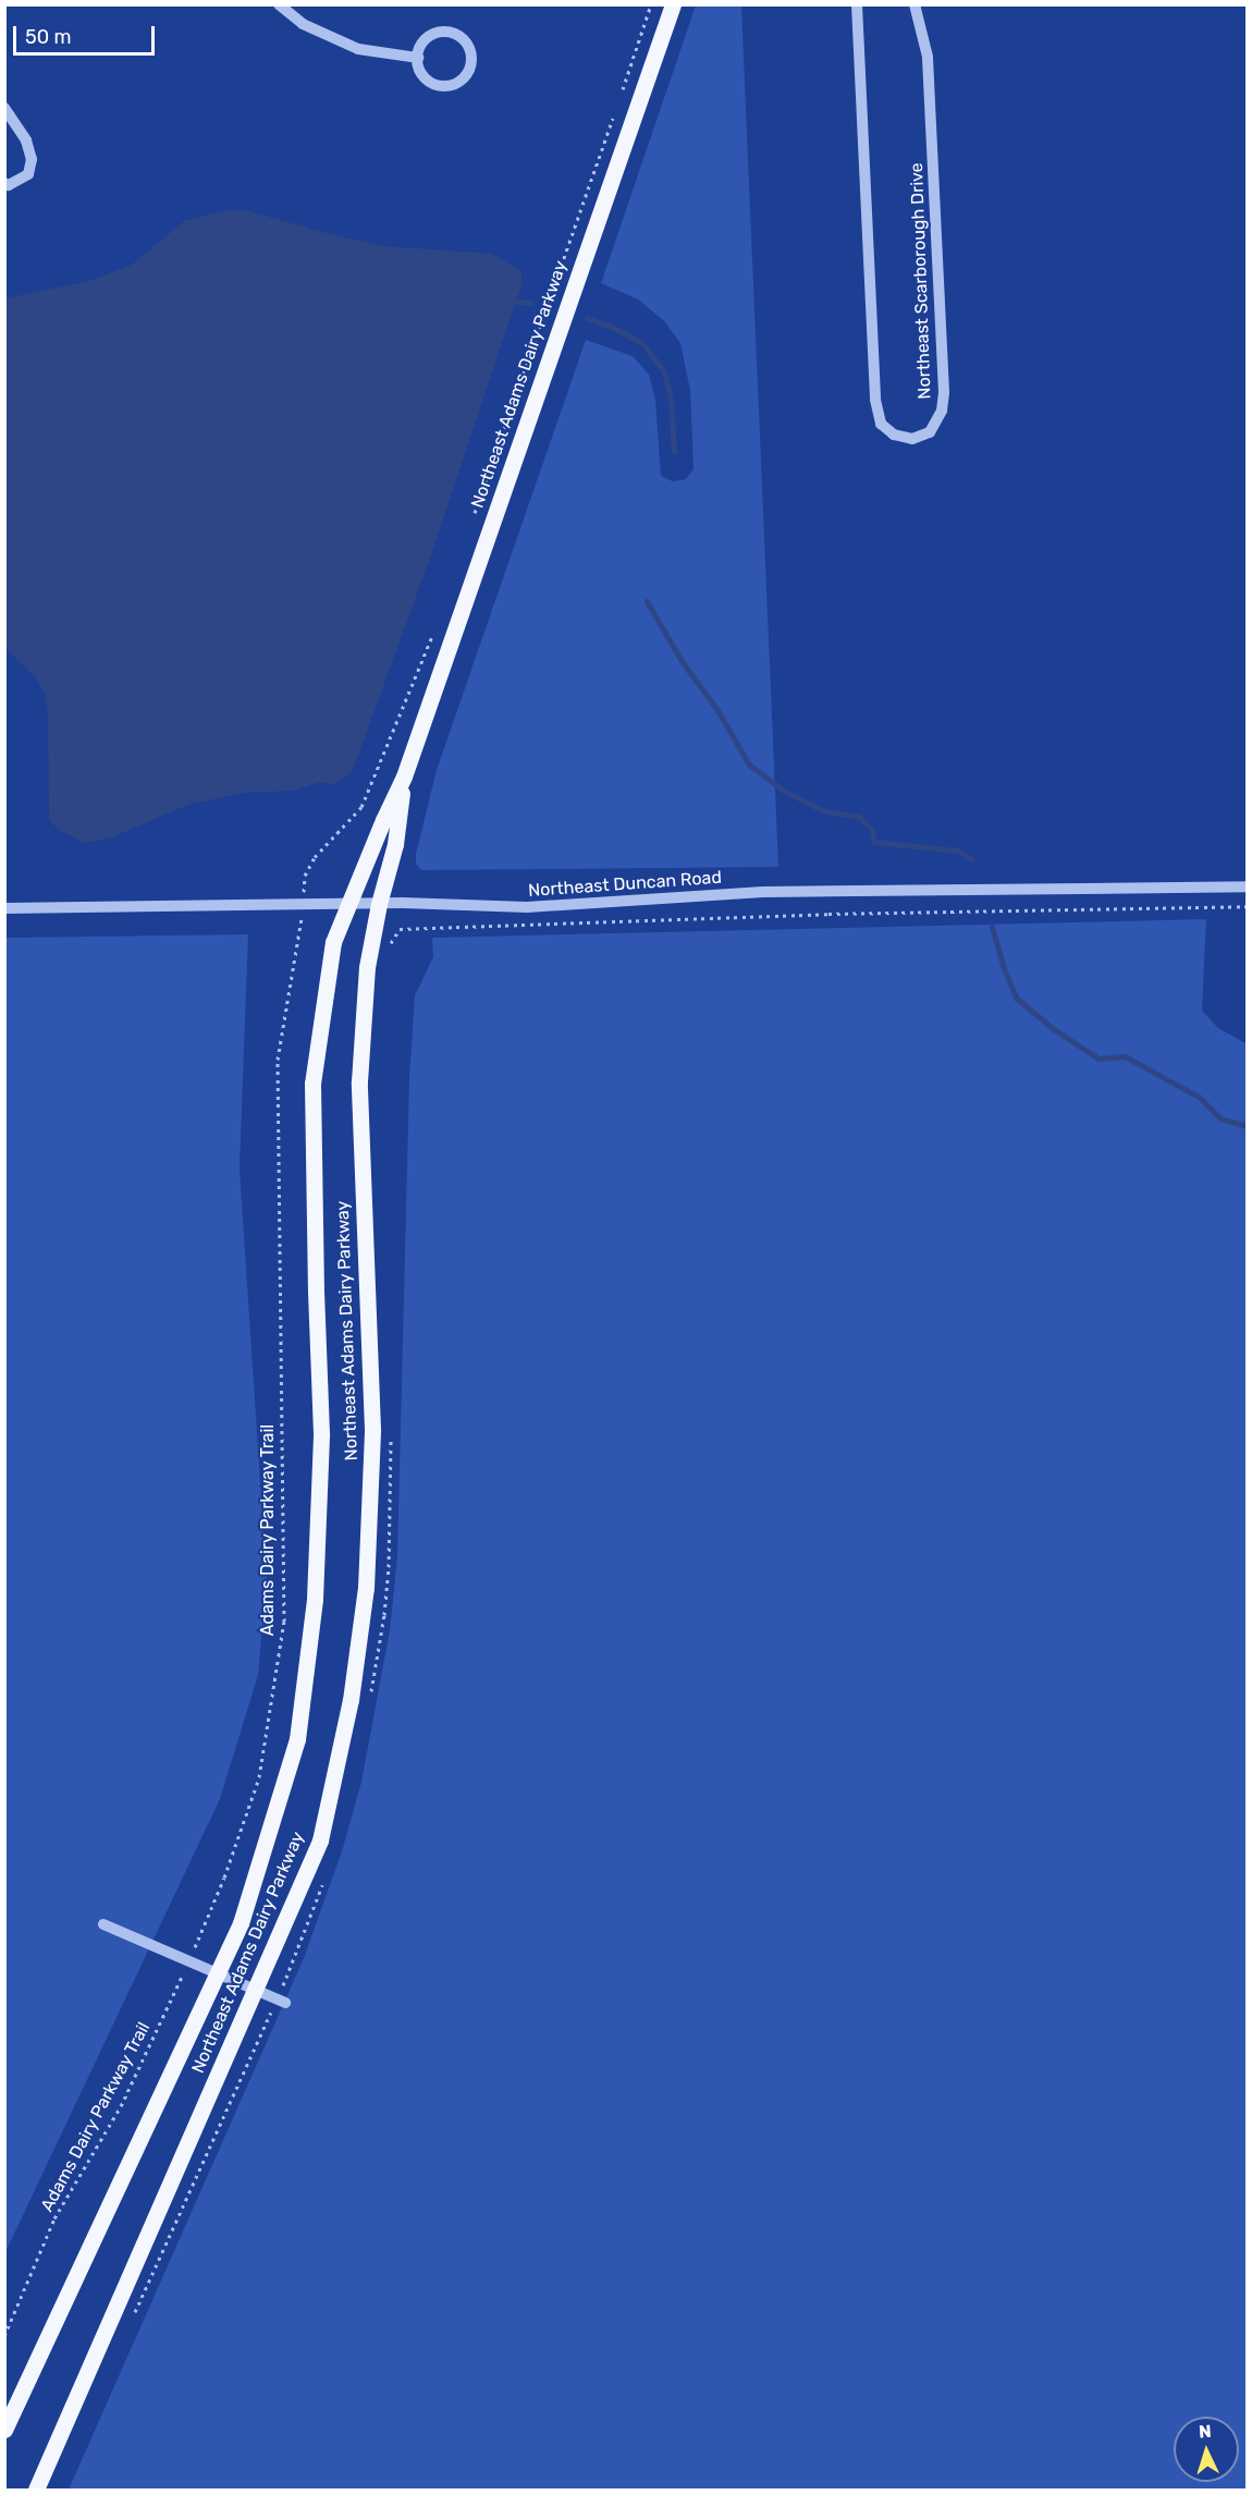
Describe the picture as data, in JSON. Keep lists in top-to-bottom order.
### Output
{
  "streets": {
    "main road": ["Northeast Adams Dairy Parkway"],
    "street": ["Northeast Scarborough Drive", "Northeast Duncan Road"],
    "path": ["Adams Dairy Parkway Trail"]
  },
  "crossings": [
    ["Northeast Adams Dairy Parkway", "Northeast Duncan Road"]
  ],
  "scale_bar": "50 m",
  "north": "top"
}
